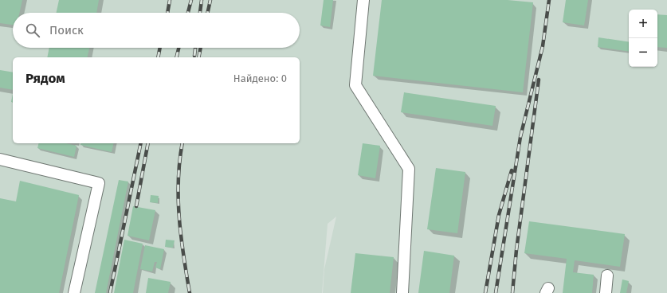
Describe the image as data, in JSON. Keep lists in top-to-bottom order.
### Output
{
  "page": {
    "map_buttons": ["+", "−"],
    "search": "Поиск",
    "heading": ["Рядом", "Найдено: 0"]
  }
}
